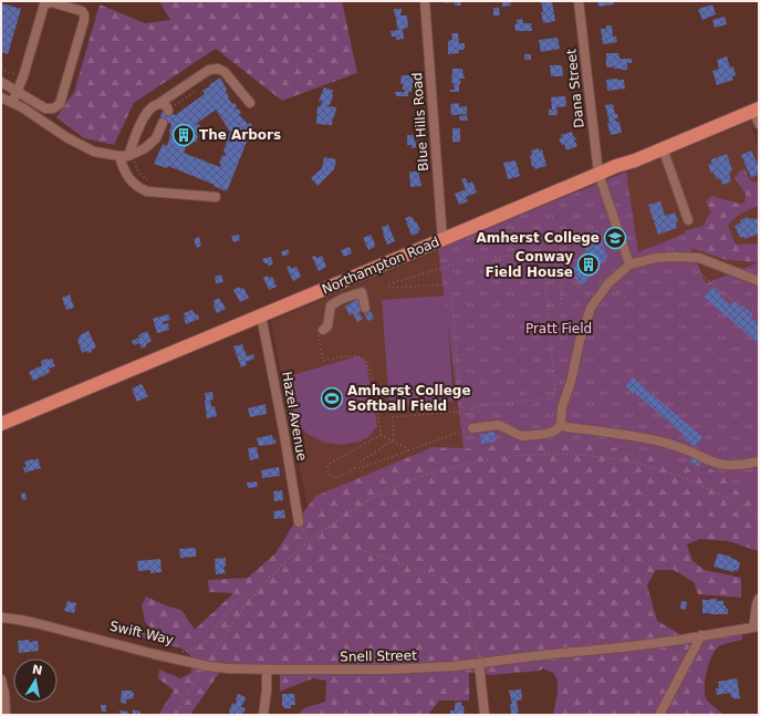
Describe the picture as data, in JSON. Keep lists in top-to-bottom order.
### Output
{
  "streets": {
    "highway": ["Northampton Road"],
    "street": [
      "Dana Street",
      "Blue Hills Road",
      "Hazel Avenue",
      "Snell Street"
    ],
    "path": ["Swift Way"]
  },
  "crossings": [
    ["Dana Street", "Northampton Road"],
    ["Blue Hills Road", "Northampton Road"],
    ["Northampton Road", "Hazel Avenue"]
  ],
  "parks": ["Pratt Field"],
  "places": {
    "building": ["The Arbors", "Conway Field House"],
    "school or university": ["Amherst College"],
    "sports": ["Amherst College Softball Field"]
  },
  "north": "top"
}
